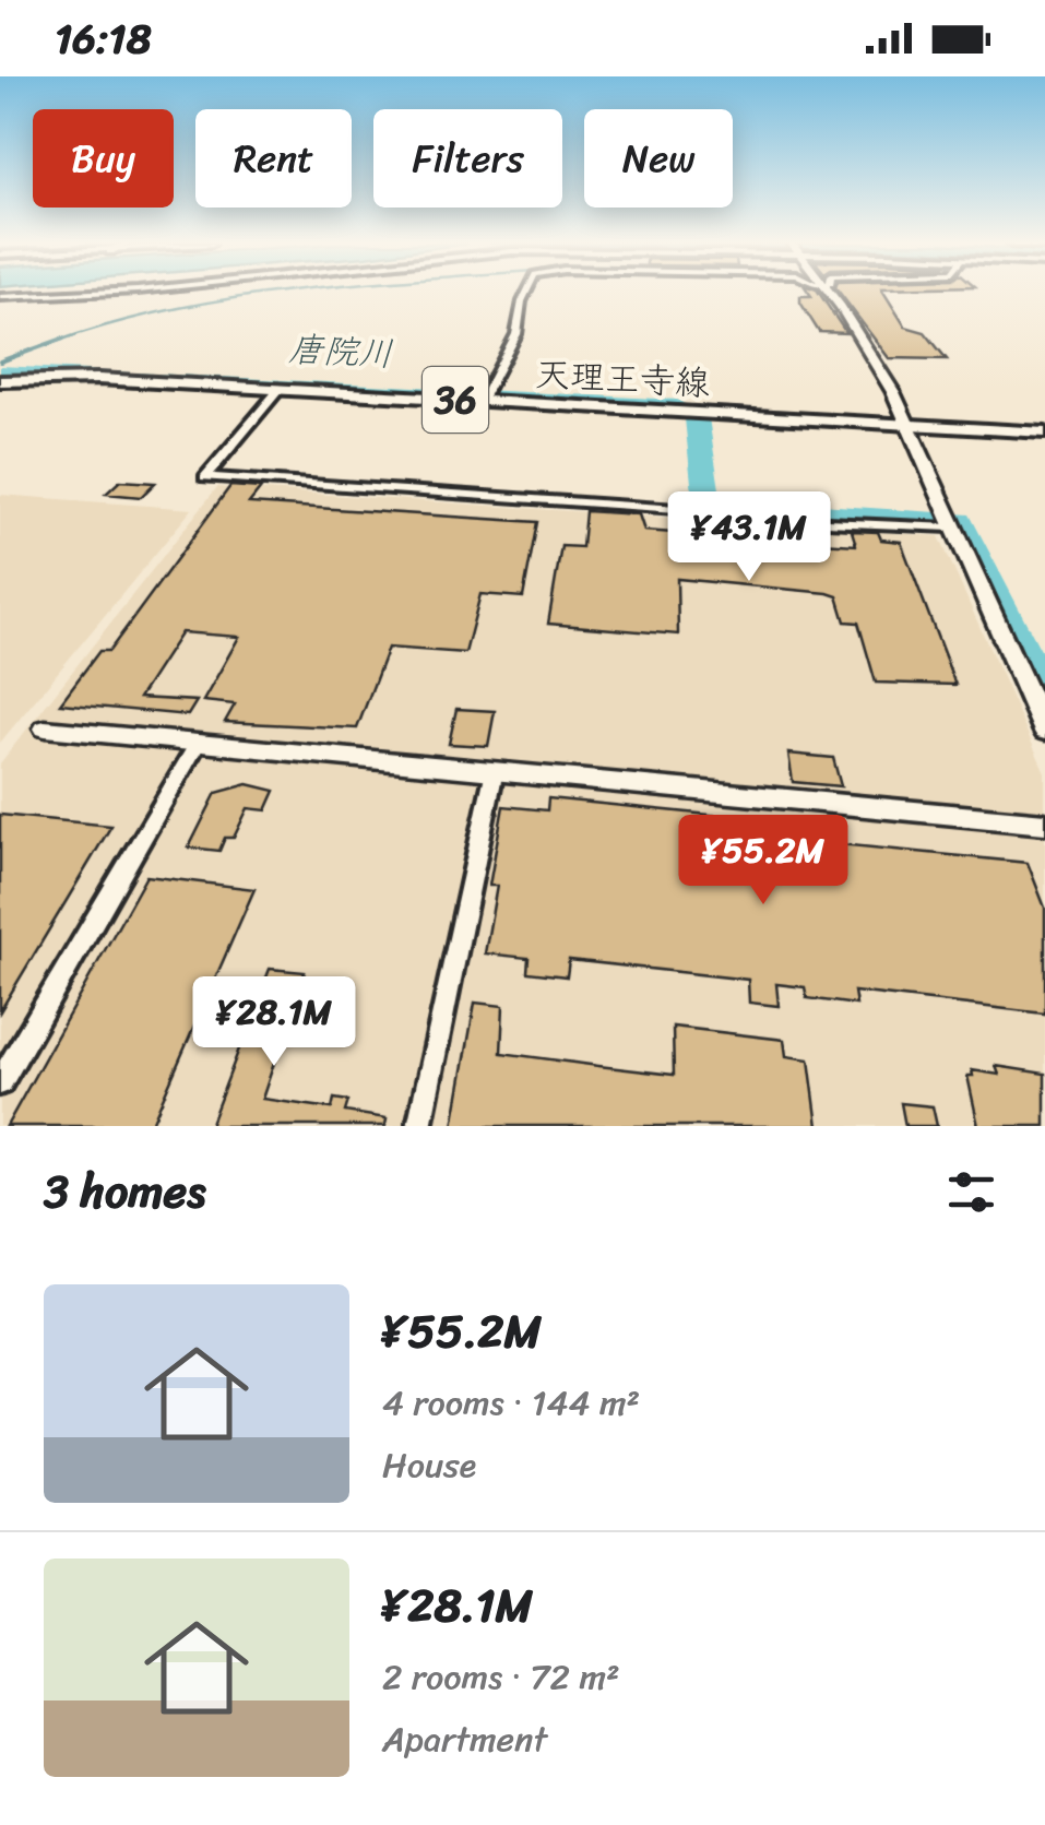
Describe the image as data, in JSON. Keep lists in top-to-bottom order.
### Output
{
  "streets": {
    "main road": ["天理王寺線", "36"]
  },
  "water": ["唐院川"],
  "page": {
    "status": "16:18",
    "chip": [
      "Buy",
      "Rent",
      "Filters",
      "New"
    ],
    "price": ["¥43.1M", "¥55.2M", "¥28.1M"],
    "heading": "3 homes",
    "list": [
      {
        "name": "¥55.2M",
        "note": "4 rooms · 144 m² · House"
      },
      {
        "name": "¥28.1M",
        "note": "2 rooms · 72 m² · Apartment"
      }
    ]
  }
}
